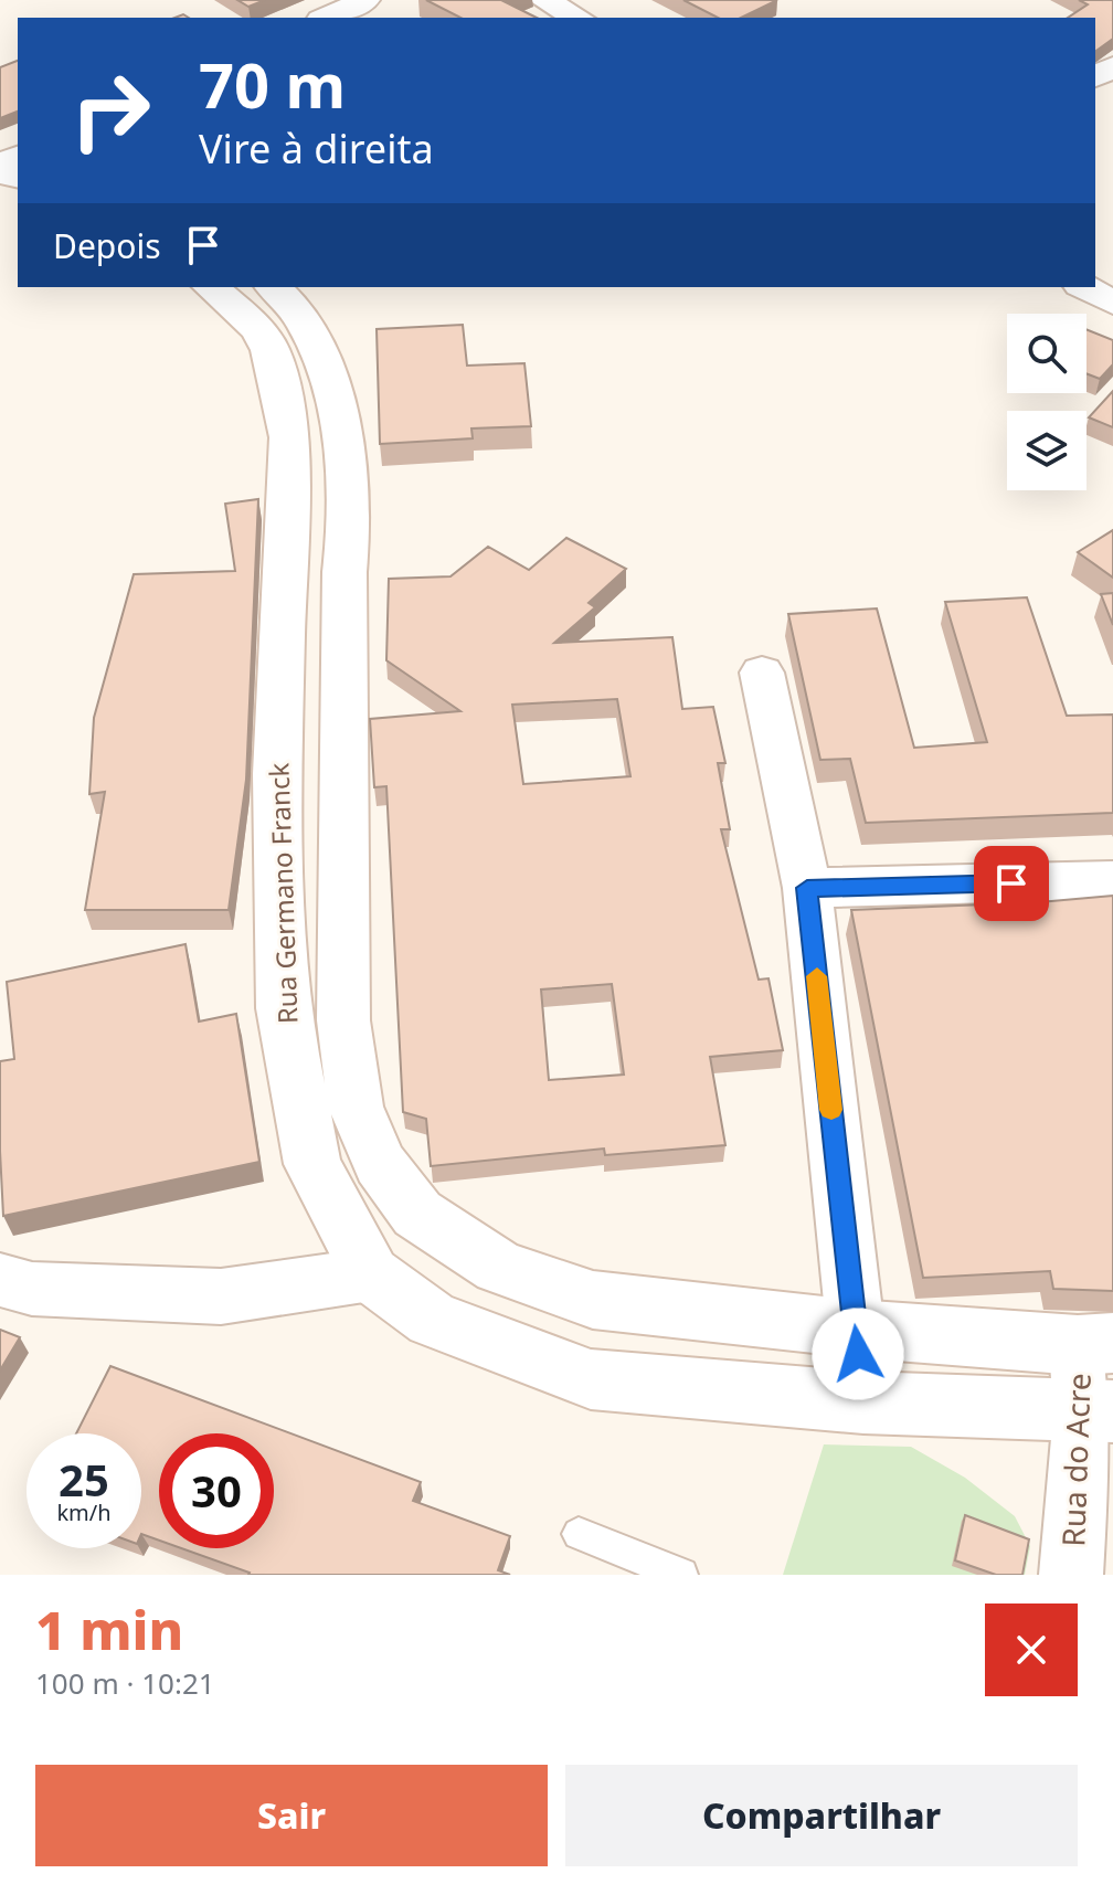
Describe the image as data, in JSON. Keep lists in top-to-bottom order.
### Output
{
  "streets": {
    "main road": ["Rua Germano Franck"],
    "street": ["Rua do Acre"]
  },
  "crossings": [
    ["Rua Germano Franck", "Rua do Acre"]
  ],
  "page": {
    "turn": ["70 m", "Vire à direita"],
    "then": "Depois",
    "speed": "25 km/h",
    "limit": "30",
    "heading": ["1 min", "100 m · 10:21"],
    "buttons": ["Sair", "Compartilhar"]
  }
}
